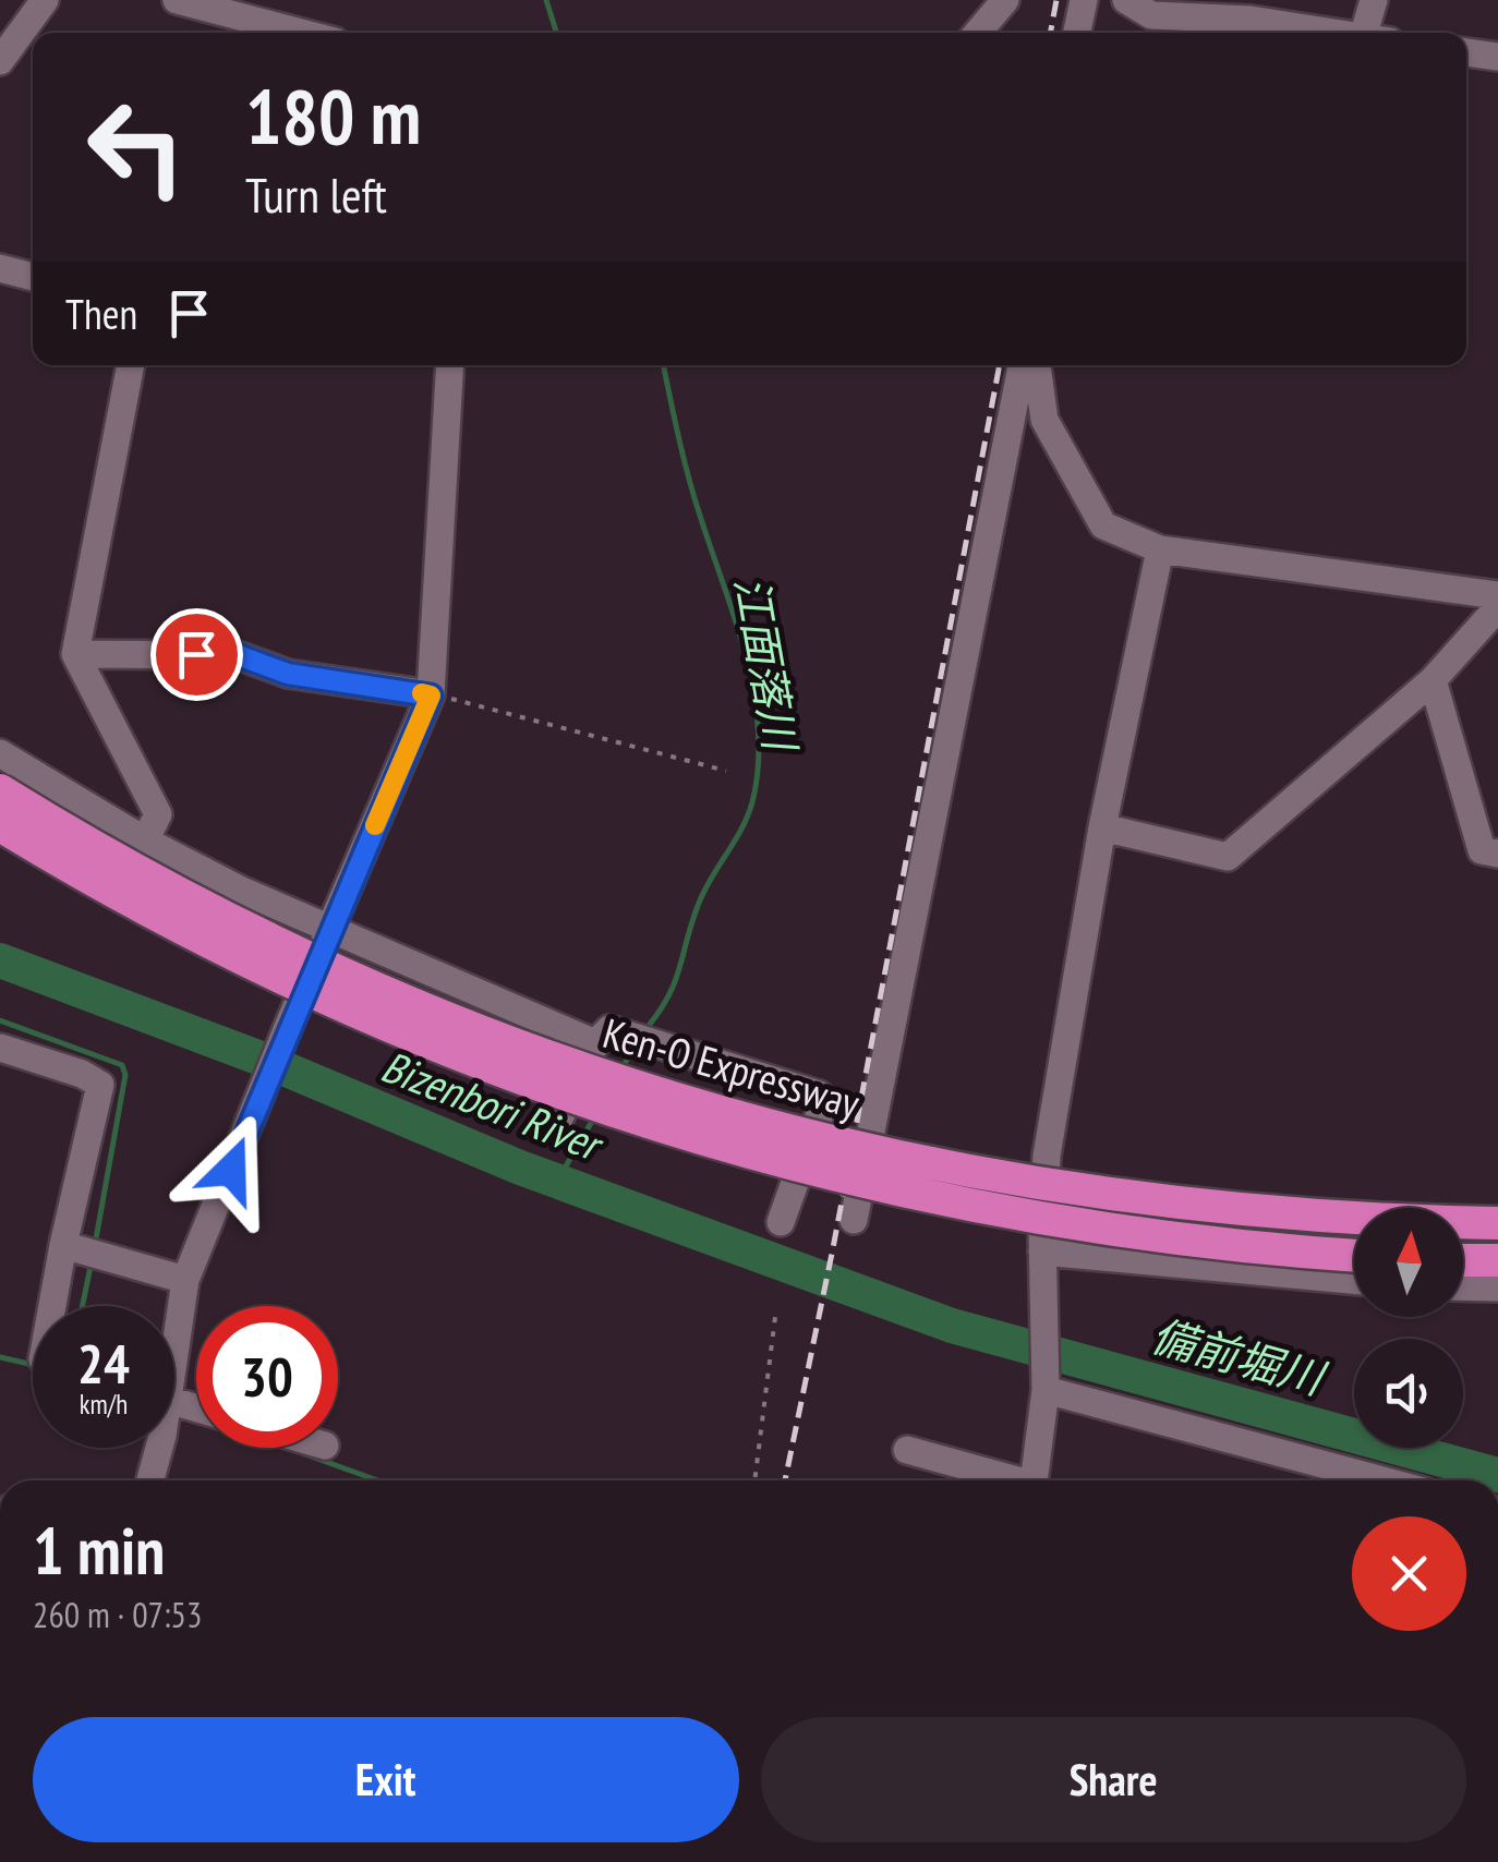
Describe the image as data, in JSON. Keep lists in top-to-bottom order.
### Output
{
  "streets": {
    "highway": ["Ken-O Expressway"]
  },
  "water": ["江面落川", "Bizenbori River", "備前堀川"],
  "north": "top",
  "page": {
    "turn": ["180 m", "Turn left"],
    "then": "Then",
    "speed": "24 km/h",
    "limit": "30",
    "heading": ["1 min", "260 m · 07:53"],
    "buttons": ["Exit", "Share"]
  }
}
